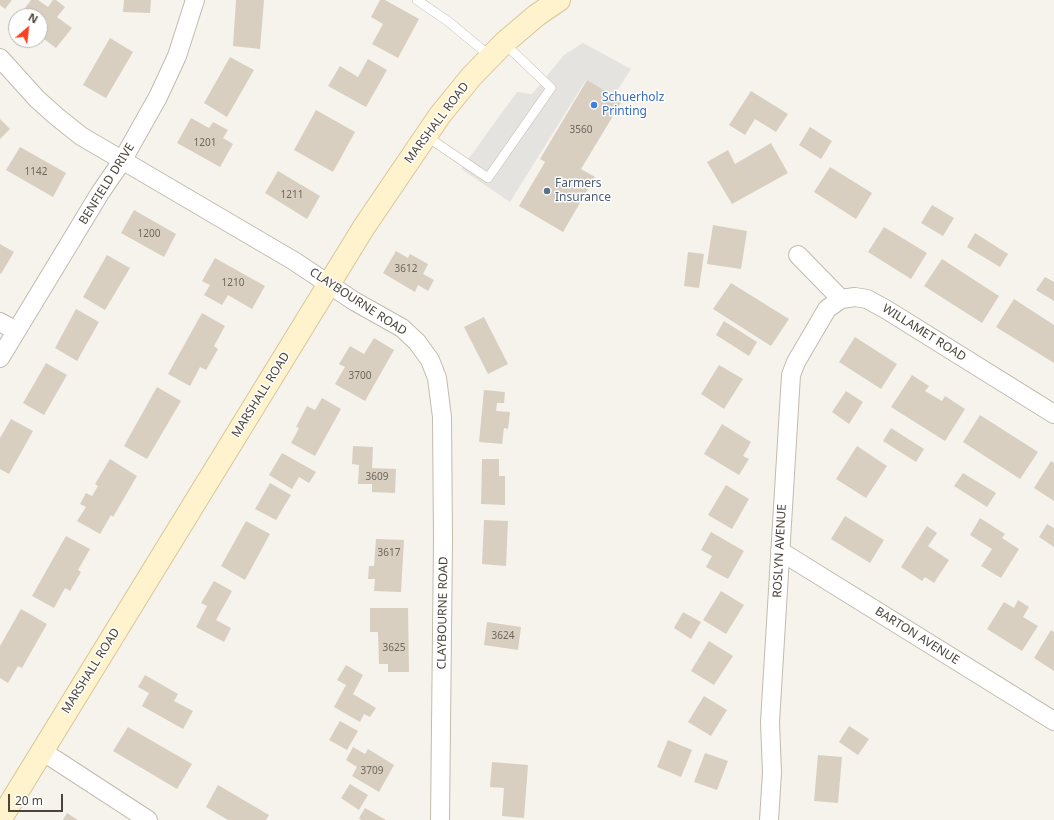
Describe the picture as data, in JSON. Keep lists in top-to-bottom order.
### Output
{
  "streets": {
    "street": [
      "MARSHALL ROAD",
      "BENFIELD DRIVE",
      "CLAYBOURNE ROAD",
      "WILLAMET ROAD",
      "ROSLYN AVENUE",
      "BARTON AVENUE"
    ]
  },
  "crossings": [
    ["MARSHALL ROAD", "CLAYBOURNE ROAD"],
    ["BENFIELD DRIVE", "CLAYBOURNE ROAD"],
    ["WILLAMET ROAD", "ROSLYN AVENUE"],
    ["ROSLYN AVENUE", "BARTON AVENUE"]
  ],
  "places": ["Schuerholz Printing", "Farmers Insurance"],
  "house_numbers": [
    "3560",
    "1201",
    "1142",
    "1211",
    "1200",
    "3612",
    "1210",
    "3700",
    "3609",
    "3617",
    "3624",
    "3625",
    "3709"
  ],
  "scale_bar": "20 m",
  "north": "top right"
}
